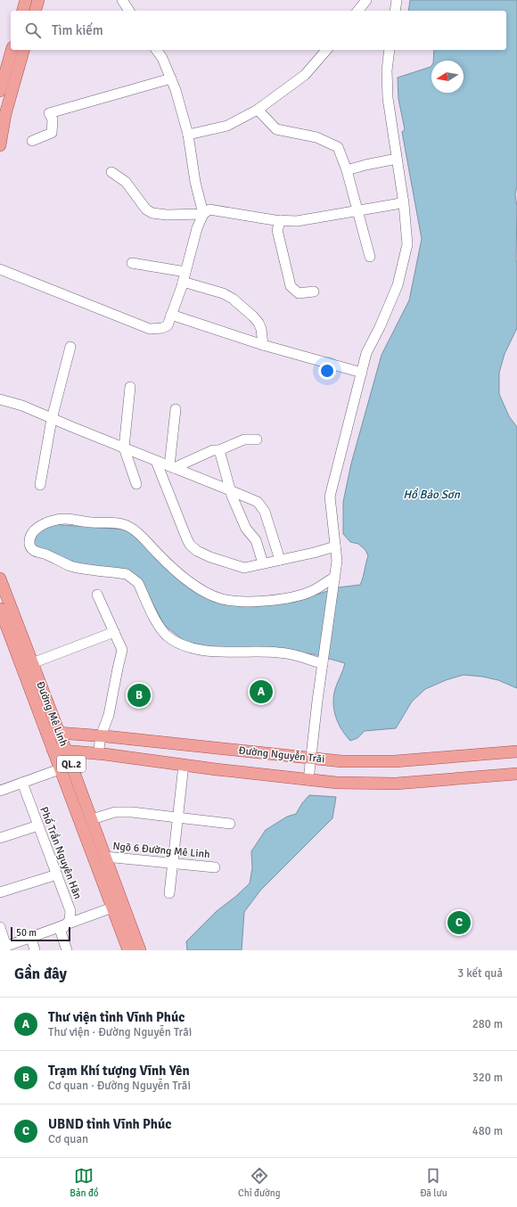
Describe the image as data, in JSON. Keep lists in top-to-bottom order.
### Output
{
  "streets": {
    "main road": ["Đường Mê Linh", "Đường Nguyễn Trãi", "QL.2"],
    "street": ["Ngõ 6 Đường Mê Linh", "Phố Trần Nguyên Hãn"]
  },
  "crossings": [
    ["Đường Mê Linh", "Đường Nguyễn Trãi"],
    ["Đường Mê Linh", "Ngõ 6 Đường Mê Linh"]
  ],
  "water": ["Hồ Bảo Sơn"],
  "scale_bar": "50 m",
  "north": "left",
  "page": {
    "search": "Tìm kiếm",
    "pins": ["A", "B", "C"],
    "scale": "50 m",
    "heading": ["Gần đây", "3 kết quả"],
    "list": [
      {
        "mark": "A",
        "name": "Thư viện tỉnh Vĩnh Phúc",
        "note": "Thư viện · Đường Nguyễn Trãi",
        "value": "280 m"
      },
      {
        "mark": "B",
        "name": "Trạm Khí tượng Vĩnh Yên",
        "note": "Cơ quan · Đường Nguyễn Trãi",
        "value": "320 m"
      },
      {
        "mark": "C",
        "name": "UBND tỉnh Vĩnh Phúc",
        "note": "Cơ quan",
        "value": "480 m"
      }
    ],
    "nav": ["Bản đồ", "Chỉ đường", "Đã lưu"]
  }
}
